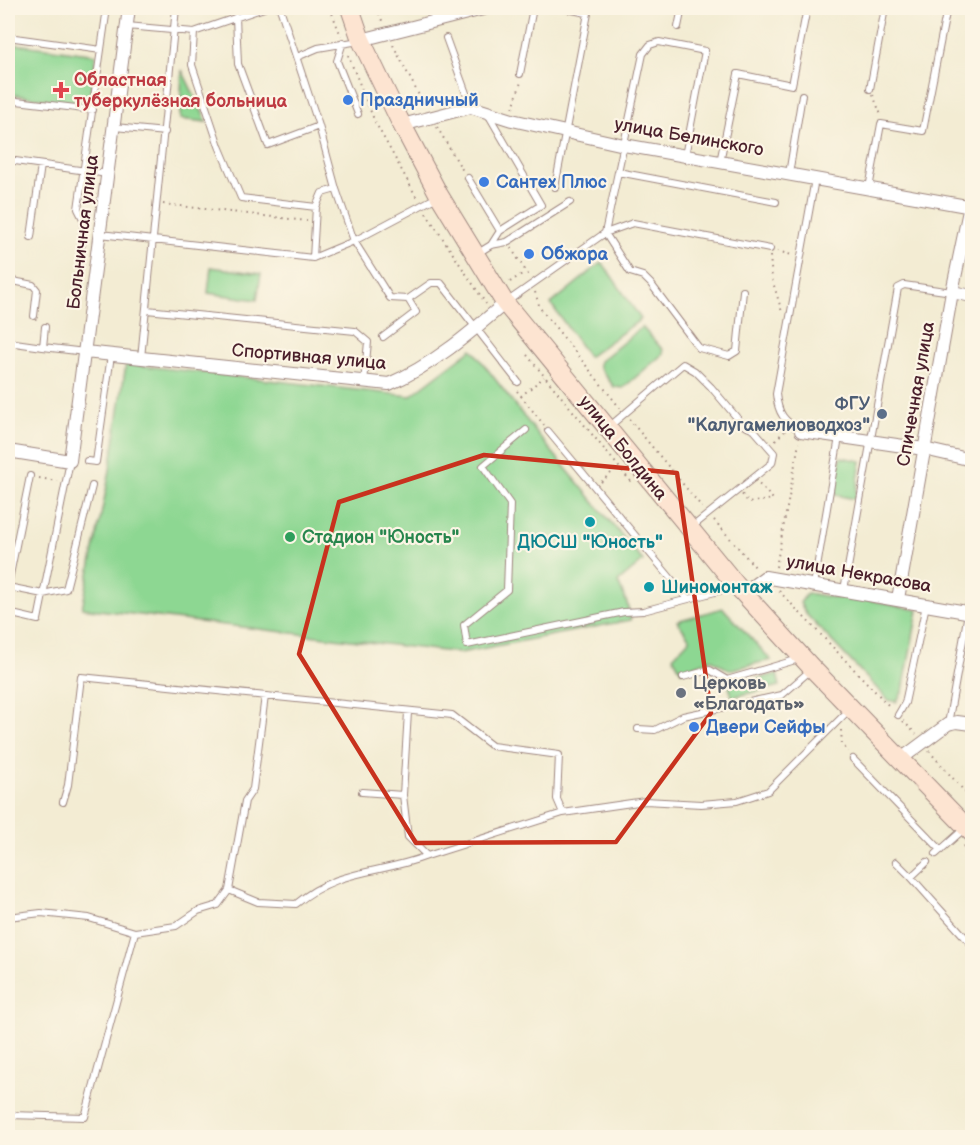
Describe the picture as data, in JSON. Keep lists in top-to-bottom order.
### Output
{
  "streets": {
    "main road": ["улица Болдина"],
    "street": [
      "улица Белинского",
      "Больничная улица",
      "Спортивная улица",
      "Спичечная улица",
      "улица Некрасова"
    ]
  },
  "crossings": [
    ["улица Белинского", "Спичечная улица"],
    ["Больничная улица", "Спортивная улица"],
    ["Спортивная улица", "улица Болдина"],
    ["Спичечная улица", "улица Некрасова"],
    ["улица Болдина", "улица Некрасова"]
  ],
  "places": {
    "health": ["Областная туберкулёзная больница"],
    "other": [
      "Праздничный",
      "Сантех Плюс",
      "Обжора",
      "ФГУ \"Калугамелиоводхоз\"",
      "ДЮСШ \"Юность\"",
      "Стадион \"Юность\"",
      "Шиномонтаж",
      "Церковь «Благодать»",
      "Двери Сейфы"
    ]
  }
}
